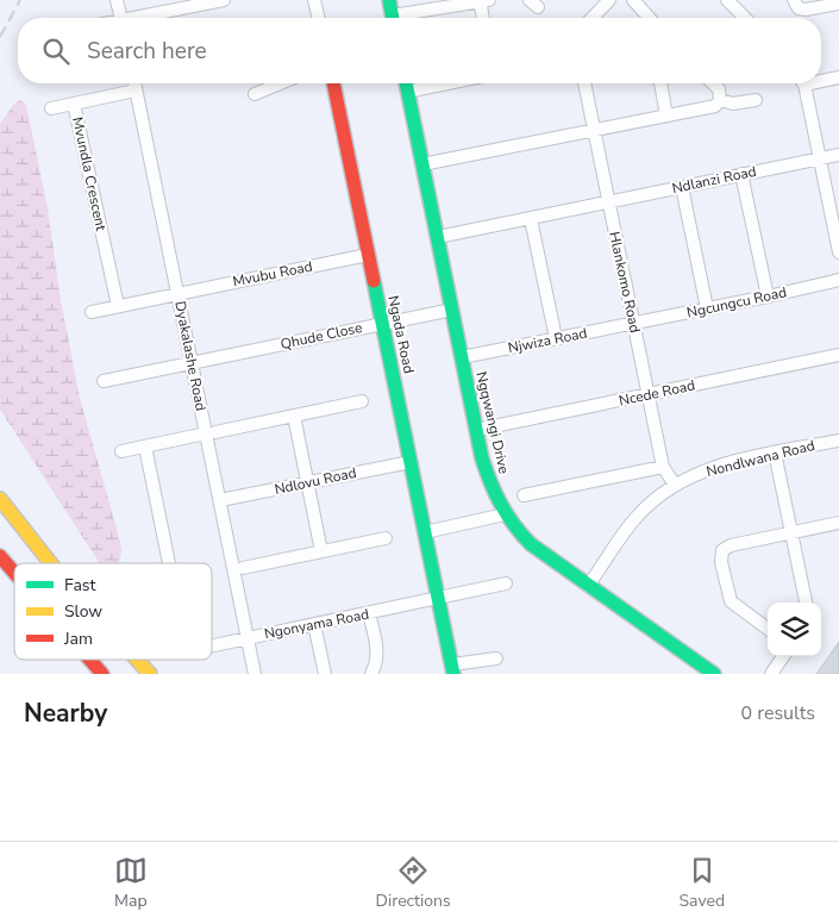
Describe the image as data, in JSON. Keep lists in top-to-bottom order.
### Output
{
  "streets": {
    "main road": ["Ngada Road", "Ngqwangi Drive"],
    "street": [
      "Mvundla Crescent",
      "Ndlanzi Road",
      "Mvubu Road",
      "Hlankomo Road",
      "Ngcungcu Road",
      "Qhude Close",
      "Njwiza Road",
      "Dyakalashe Road",
      "Ncede Road",
      "Nondlwana Road",
      "Ndlovu Road",
      "Ngonyama Road"
    ]
  },
  "crossings": [
    ["Mvundla Crescent", "Dyakalashe Road"],
    ["Ndlanzi Road", "Hlankomo Road"],
    ["Ndlanzi Road", "Ngqwangi Drive"],
    ["Mvubu Road", "Ngada Road"],
    ["Mvubu Road", "Dyakalashe Road"],
    ["Hlankomo Road", "Ngcungcu Road"],
    ["Hlankomo Road", "Njwiza Road"],
    ["Hlankomo Road", "Ncede Road"],
    ["Hlankomo Road", "Nondlwana Road"],
    ["Ngcungcu Road", "Njwiza Road"],
    ["Ngada Road", "Qhude Close"],
    ["Ngada Road", "Ndlovu Road"],
    ["Ngada Road", "Ngonyama Road"],
    ["Qhude Close", "Dyakalashe Road"],
    ["Qhude Close", "Ngqwangi Drive"],
    ["Njwiza Road", "Ngqwangi Drive"],
    ["Dyakalashe Road", "Ndlovu Road"],
    ["Dyakalashe Road", "Ngonyama Road"],
    ["Ncede Road", "Ngqwangi Drive"],
    ["Ngqwangi Drive", "Nondlwana Road"]
  ],
  "legend": ["Fast", "Slow", "Jam"],
  "page": {
    "search": "Search here",
    "heading": ["Nearby", "0 results"],
    "nav": ["Map", "Directions", "Saved"]
  }
}
